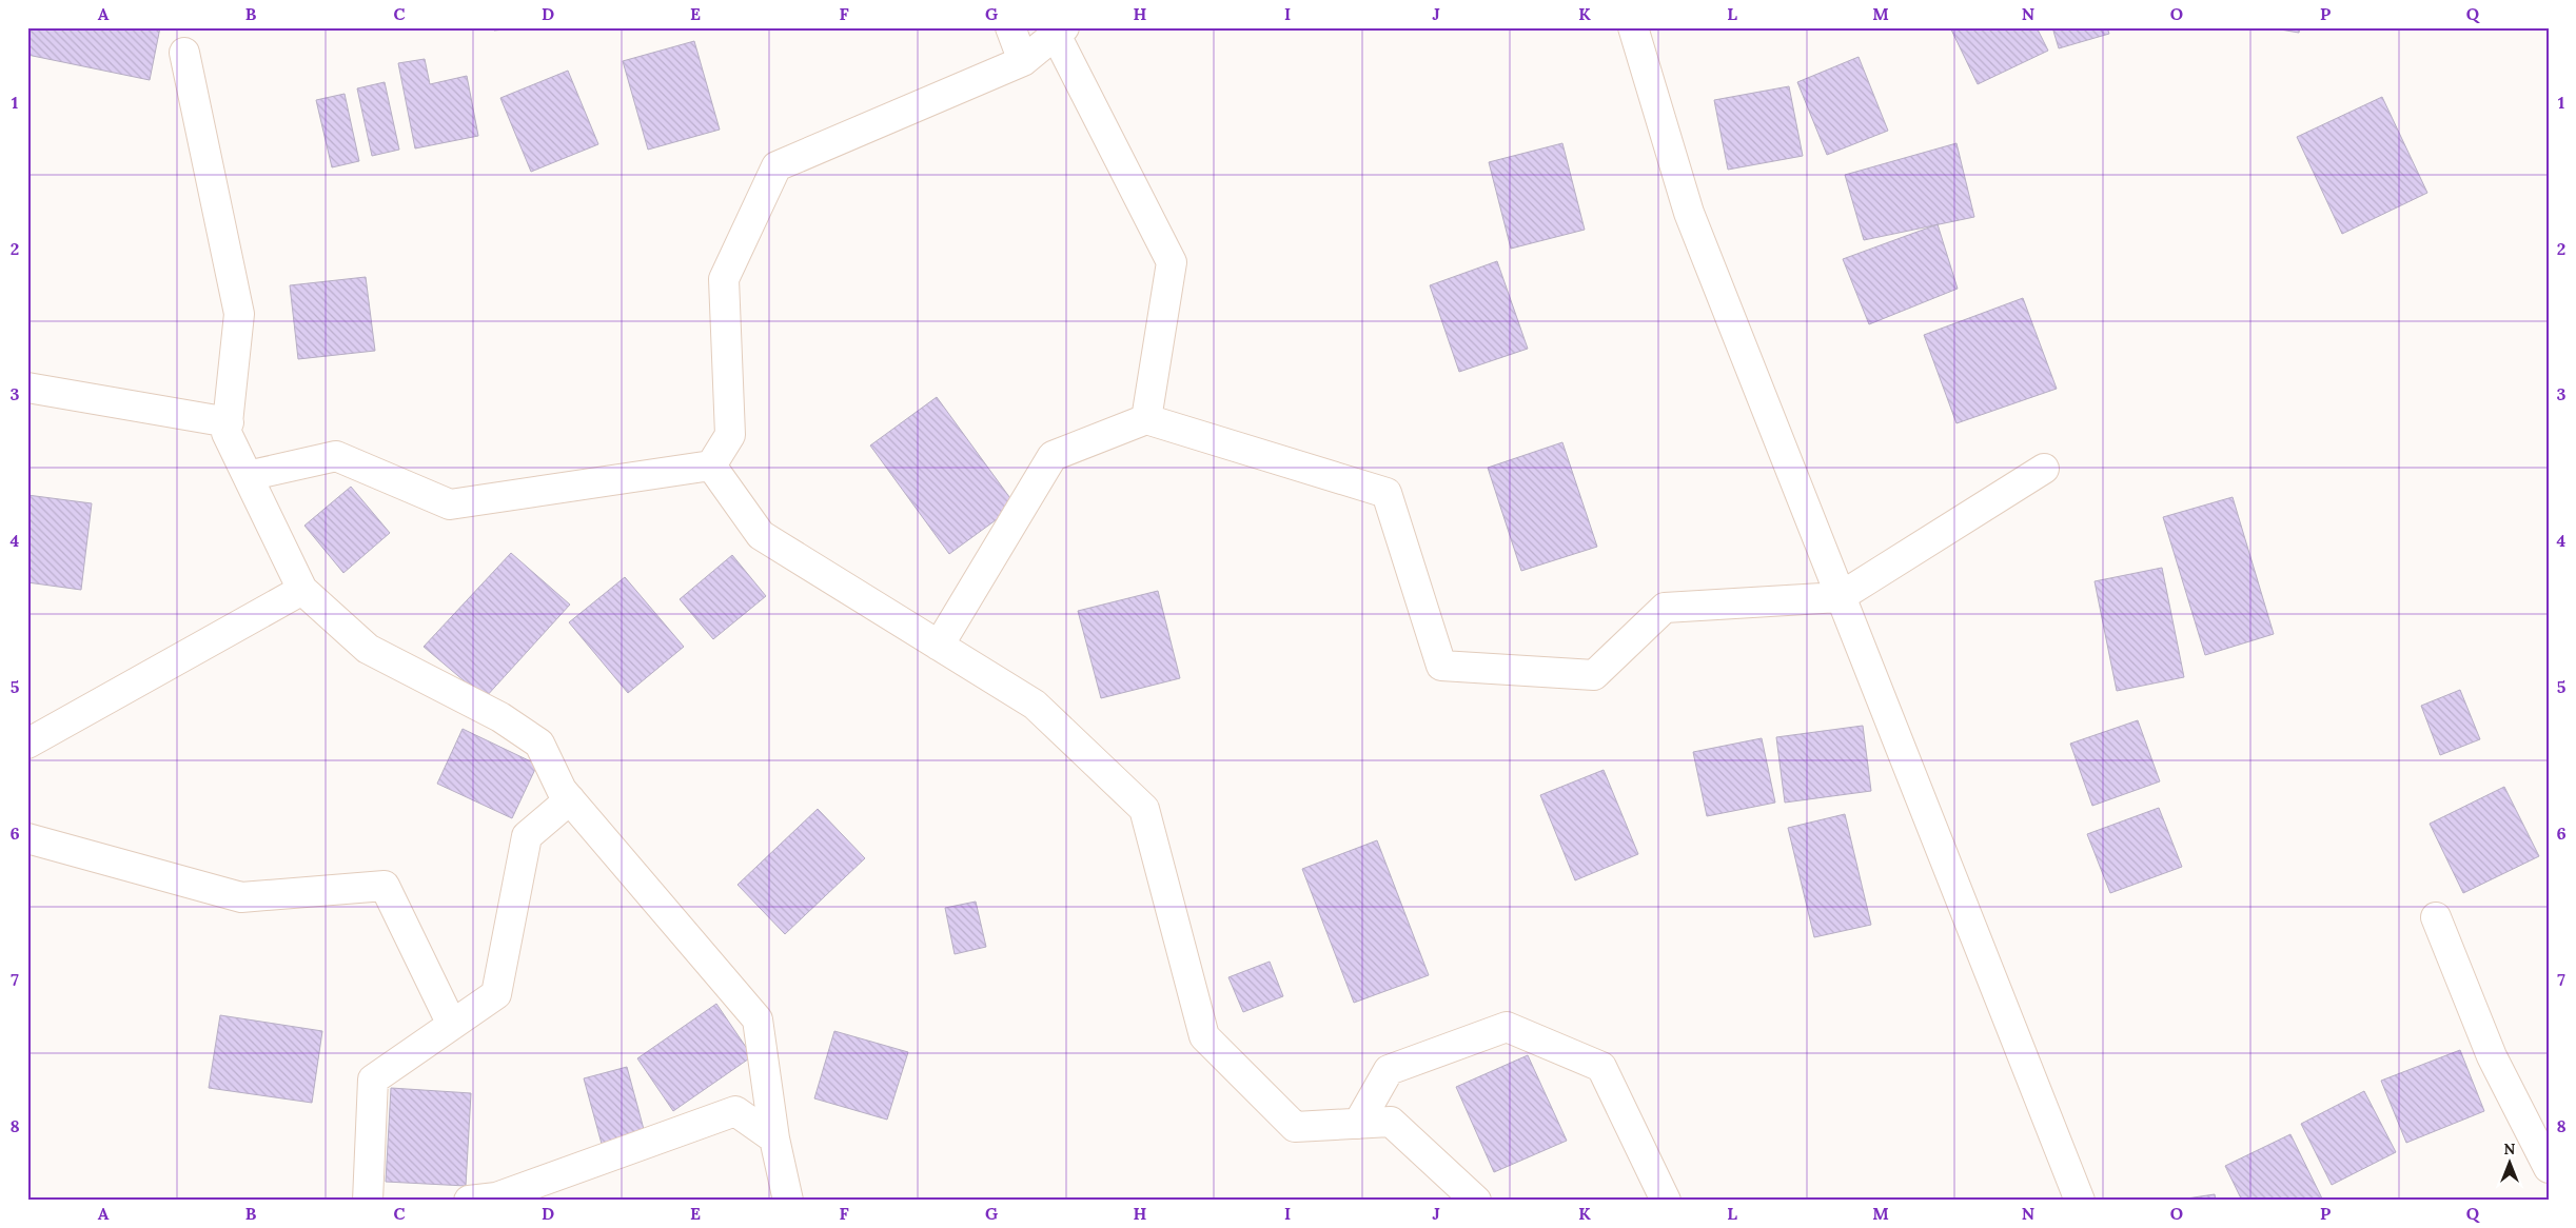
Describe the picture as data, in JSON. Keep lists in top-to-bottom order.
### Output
{
  "north": "top",
  "grid": {
    "columns": [
      "A",
      "B",
      "C",
      "D",
      "E",
      "F",
      "G",
      "H",
      "I",
      "J",
      "K",
      "L",
      "M",
      "N",
      "O",
      "P",
      "Q"
    ],
    "rows": [
      "1",
      "2",
      "3",
      "4",
      "5",
      "6",
      "7",
      "8"
    ]
  }
}
